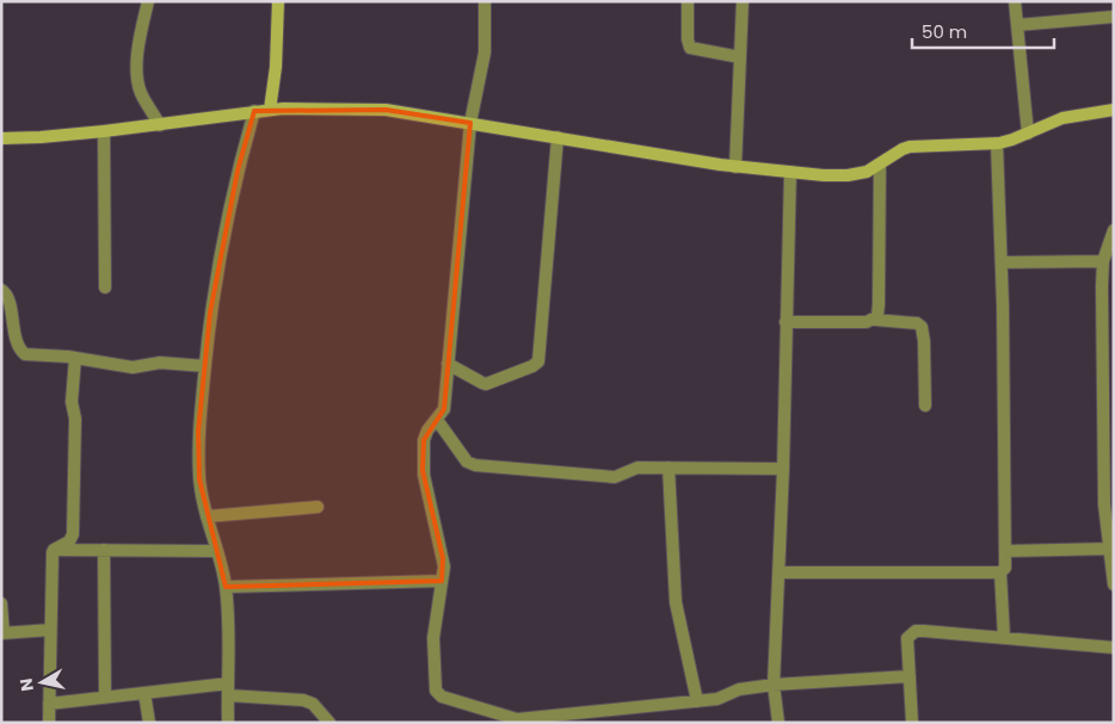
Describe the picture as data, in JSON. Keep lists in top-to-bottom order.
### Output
{
  "scale_bar": "50 m",
  "north": "left"
}
